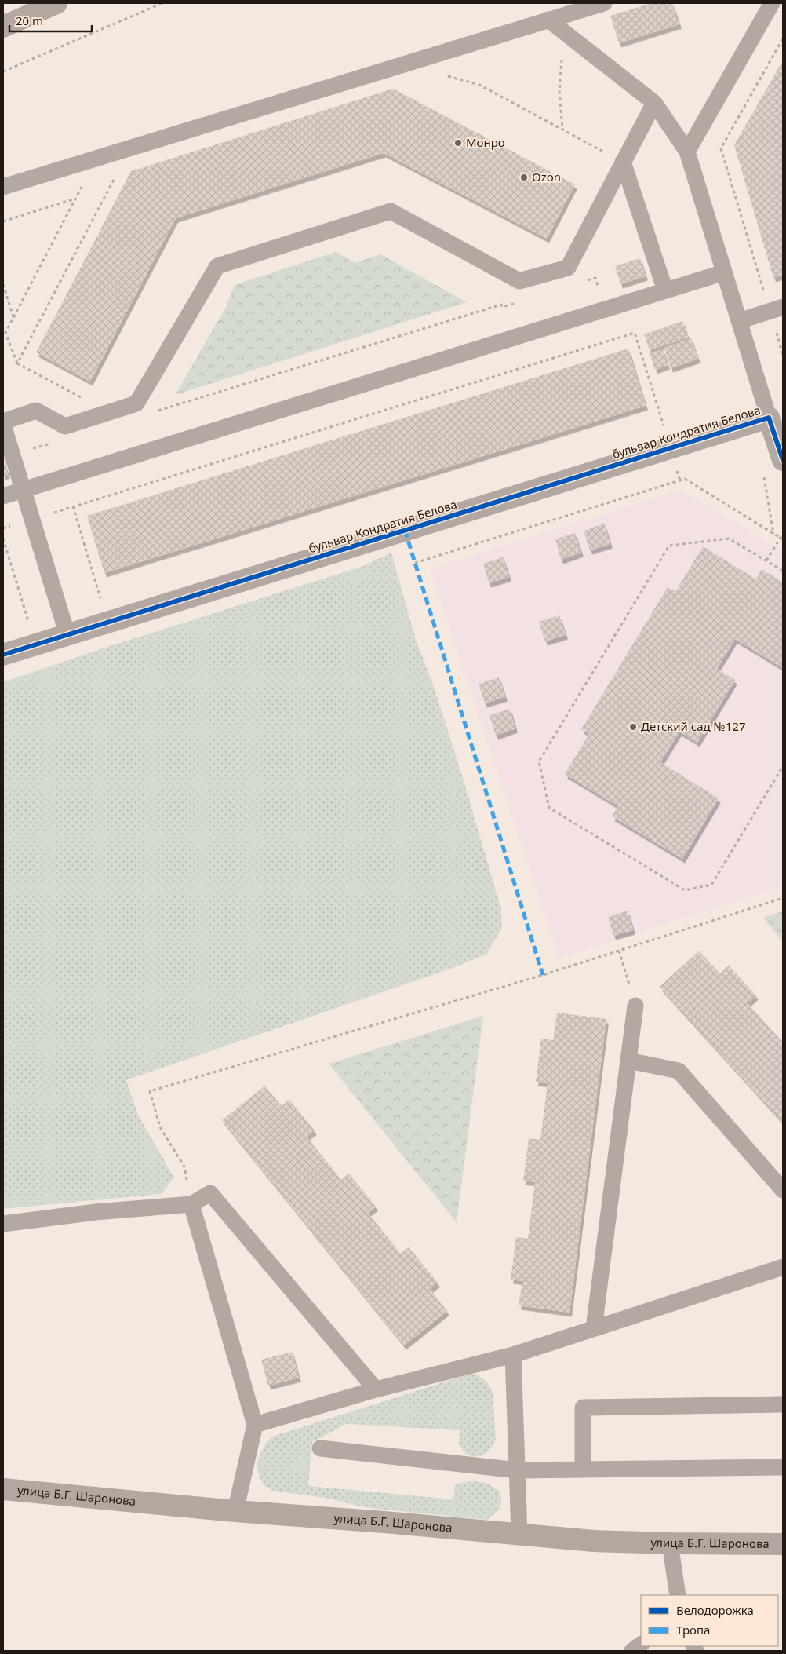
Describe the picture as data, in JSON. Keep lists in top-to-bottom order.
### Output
{
  "streets": {
    "main road": ["улица Б.Г. Шаронова"],
    "street": ["бульвар Кондратия Белова"]
  },
  "places": ["Монро", "Ozon", "Детский сад №127"],
  "legend": ["Велодорожка", "Тропа"],
  "scale_bar": "20 m"
}
